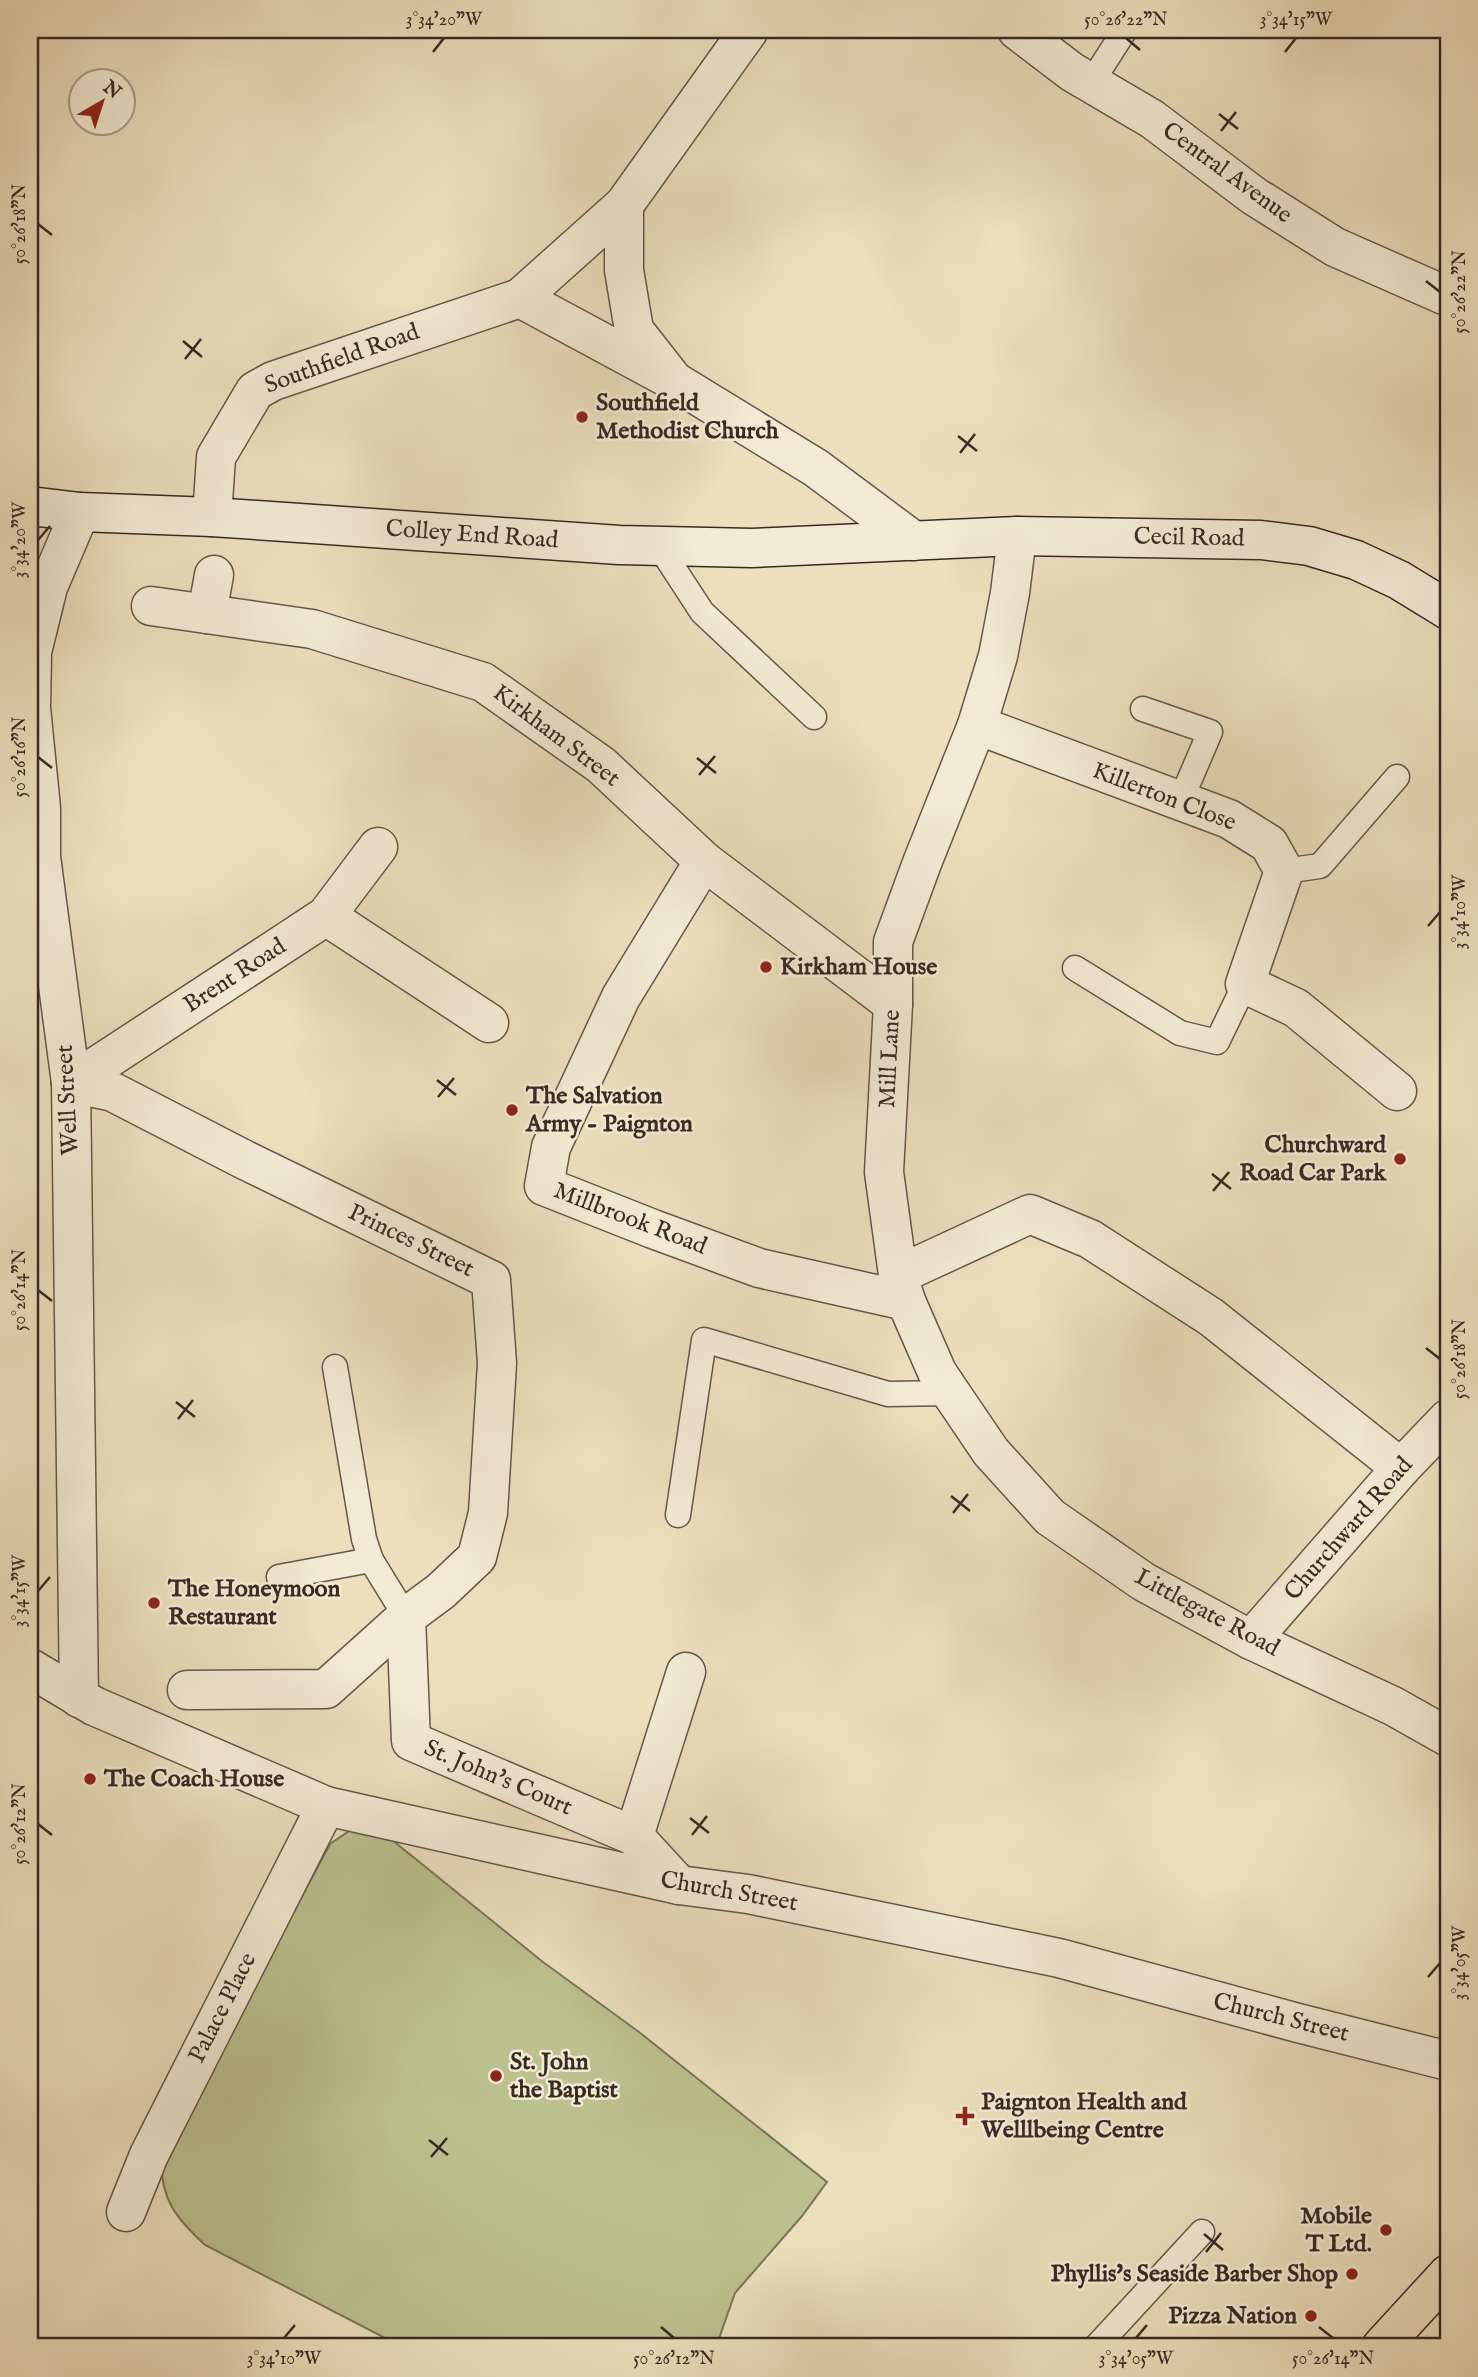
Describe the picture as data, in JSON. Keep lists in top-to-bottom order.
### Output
{
  "streets": {
    "street": [
      "Central Avenue",
      "Southfield Road",
      "Colley End Road",
      "Cecil Road",
      "Kirkham Street",
      "Killerton Close",
      "Brent Road",
      "Mill Lane",
      "Well Street",
      "Millbrook Road",
      "Princes Street",
      "Churchward Road",
      "Littlegate Road",
      "St. John's Court",
      "Church Street",
      "Palace Place"
    ]
  },
  "crossings": [
    ["Southfield Road", "Colley End Road"],
    ["Colley End Road", "Cecil Road"],
    ["Colley End Road", "Well Street"],
    ["Cecil Road", "Mill Lane"],
    ["Kirkham Street", "Mill Lane"],
    ["Kirkham Street", "Millbrook Road"],
    ["Killerton Close", "Mill Lane"],
    ["Brent Road", "Well Street"],
    ["Brent Road", "Princes Street"],
    ["Mill Lane", "Millbrook Road"],
    ["Mill Lane", "Littlegate Road"],
    ["Well Street", "Princes Street"],
    ["Well Street", "Church Street"],
    ["Princes Street", "St. John's Court"],
    ["Churchward Road", "Littlegate Road"],
    ["St. John's Court", "Church Street"],
    ["Church Street", "Palace Place"]
  ],
  "places": {
    "other": [
      "Southfield Methodist Church",
      "Kirkham House",
      "The Salvation Army - Paignton",
      "Churchward Road Car Park",
      "The Honeymoon Restaurant",
      "The Coach House",
      "St. John the Baptist",
      "Mobile T Ltd.",
      "Phyllis's Seaside Barber Shop",
      "Pizza Nation"
    ],
    "health": ["Paignton Health and Welllbeing Centre"]
  },
  "north": "top right",
  "coordinates": [
    "3°34'20\"W",
    "50°26'22\"N",
    "3°34'15\"W",
    "50°26'18\"N",
    "50°26'16\"N",
    "3°34'10\"W",
    "50°26'14\"N",
    "50°26'12\"N",
    "3°34'05\"W"
  ]
}
